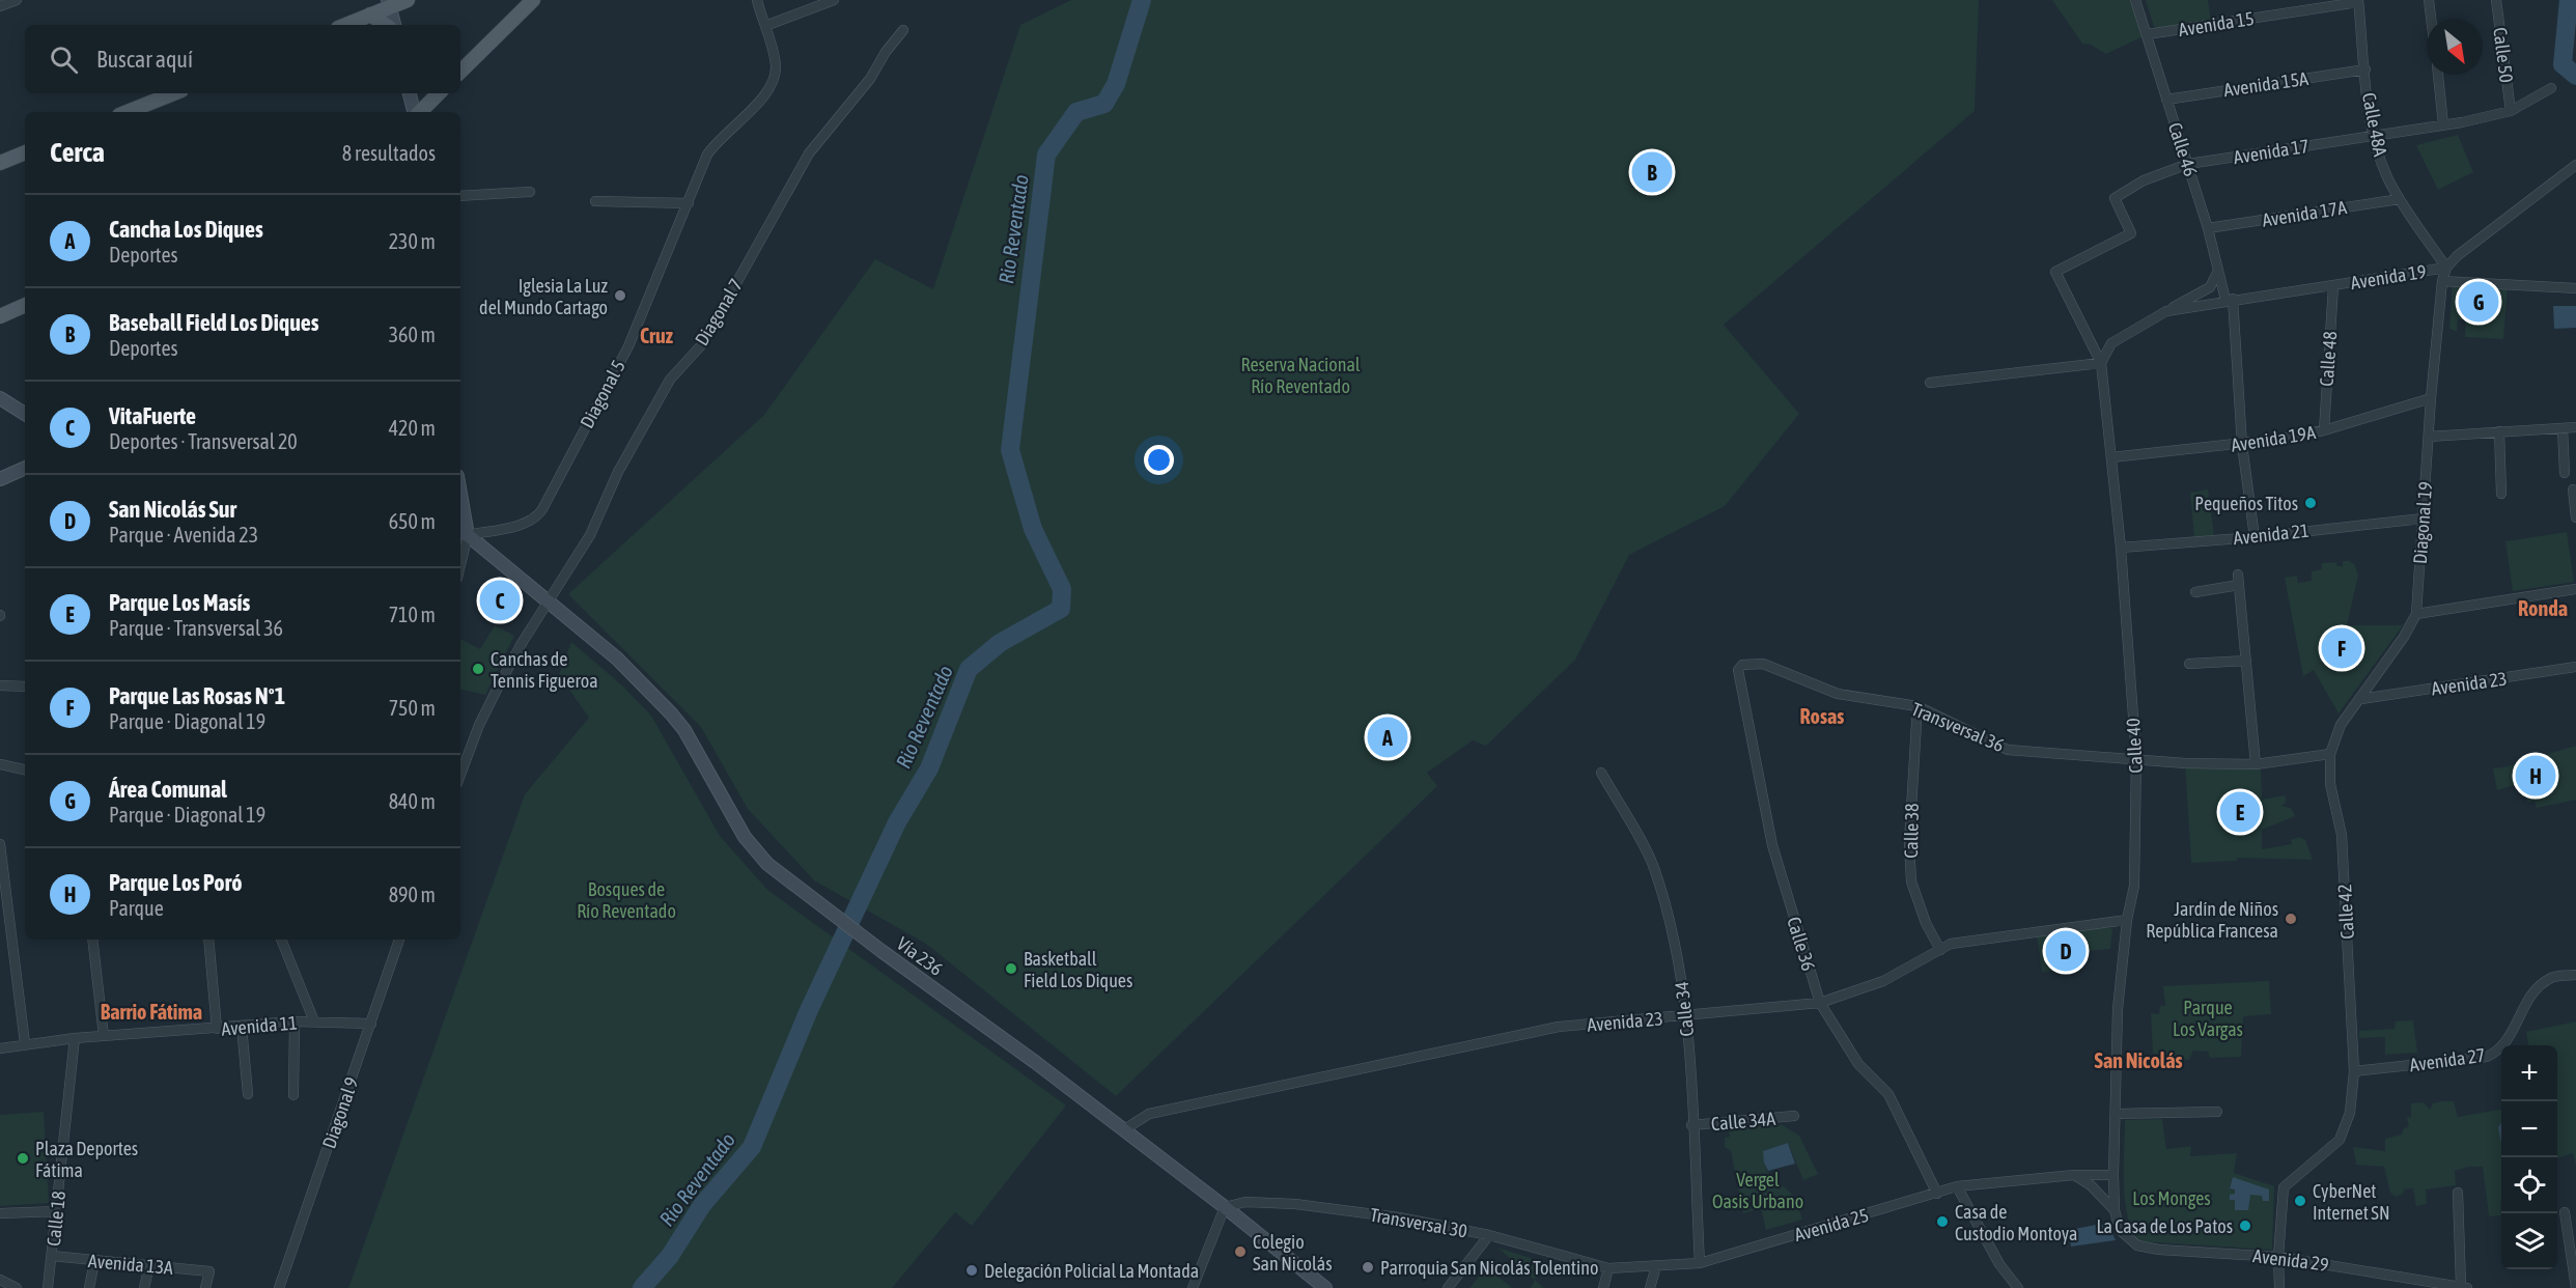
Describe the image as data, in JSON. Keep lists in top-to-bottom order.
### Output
{
  "streets": {
    "main road": ["Vía 236"],
    "street": [
      "Avenida 15",
      "Calle 50",
      "Avenida 15A",
      "Calle 48A",
      "Calle 46",
      "Avenida 17",
      "Avenida 17A",
      "Avenida 19",
      "Diagonal 7",
      "Calle 48",
      "Diagonal 5",
      "Avenida 19A",
      "Diagonal 19",
      "Avenida 21",
      "Avenida 23",
      "Transversal 36",
      "Calle 40",
      "Calle 38",
      "Calle 42",
      "Calle 36",
      "Calle 34",
      "Avenida 11",
      "Avenida 27",
      "Diagonal 9",
      "Calle 34A",
      "Calle 18",
      "Transversal 30",
      "Avenida 25",
      "Avenida 29",
      "Avenida 13A"
    ]
  },
  "crossings": [
    ["Avenida 15", "Calle 48A"],
    ["Avenida 15", "Calle 46"],
    ["Calle 50", "Avenida 17"],
    ["Avenida 15A", "Calle 48A"],
    ["Avenida 15A", "Calle 46"],
    ["Calle 48A", "Avenida 17"],
    ["Calle 48A", "Avenida 17A"],
    ["Calle 48A", "Avenida 19"],
    ["Calle 48A", "Diagonal 19"],
    ["Calle 46", "Avenida 17"],
    ["Calle 46", "Avenida 17A"],
    ["Calle 46", "Avenida 19"],
    ["Calle 46", "Avenida 19A"],
    ["Calle 46", "Avenida 21"],
    ["Avenida 17", "Calle 40"],
    ["Avenida 19", "Calle 48"],
    ["Avenida 19", "Diagonal 19"],
    ["Avenida 19", "Calle 40"],
    ["Diagonal 7", "Vía 236"],
    ["Calle 48", "Avenida 19A"],
    ["Diagonal 5", "Vía 236"],
    ["Avenida 19A", "Diagonal 19"],
    ["Avenida 19A", "Calle 40"],
    ["Diagonal 19", "Avenida 21"],
    ["Diagonal 19", "Avenida 23"],
    ["Diagonal 19", "Transversal 36"],
    ["Diagonal 19", "Calle 42"],
    ["Avenida 21", "Calle 40"],
    ["Avenida 23", "Calle 40"],
    ["Avenida 23", "Calle 38"],
    ["Avenida 23", "Calle 36"],
    ["Avenida 23", "Vía 236"],
    ["Avenida 23", "Calle 34"],
    ["Transversal 36", "Calle 40"],
    ["Transversal 36", "Calle 38"],
    ["Transversal 36", "Calle 42"],
    ["Transversal 36", "Calle 36"],
    ["Calle 40", "Avenida 25"],
    ["Calle 40", "Avenida 29"],
    ["Calle 42", "Avenida 27"],
    ["Calle 42", "Avenida 29"],
    ["Calle 36", "Avenida 25"],
    ["Vía 236", "Transversal 30"],
    ["Calle 34", "Calle 34A"],
    ["Calle 34", "Avenida 25"],
    ["Avenida 11", "Diagonal 9"],
    ["Avenida 11", "Calle 18"],
    ["Calle 18", "Avenida 13A"],
    ["Transversal 30", "Avenida 25"]
  ],
  "districts": [
    "Cruz",
    "Ronda",
    "Rosas",
    "Barrio Fátima",
    "San Nicolás"
  ],
  "water": ["Rio Reventado"],
  "parks": [
    "Reserva Nacional Río Reventado",
    "Bosques de Río Reventado",
    "Parque Los Vargas",
    "Vergel Oasis Urbano",
    "Los Monges"
  ],
  "places": [
    "Iglesia La Luz del Mundo Cartago",
    "Pequeños Titos",
    "Canchas de Tennis Figueroa",
    "Jardín de Niños República Francesa",
    "Basketball Field Los Diques",
    "Plaza Deportes Fátima",
    "CyberNet Internet SN",
    "Casa de Custodio Montoya",
    "La Casa de Los Patos",
    "Colegio San Nicolás",
    "Parroquia San Nicolás Tolentino",
    "Delegación Policial La Montada"
  ],
  "north": "bottom right",
  "page": {
    "search": "Buscar aquí",
    "heading": ["Cerca", "8 resultados"],
    "pins": [
      "B",
      "G",
      "C",
      "F",
      "A",
      "H",
      "E",
      "D"
    ],
    "list": [
      {
        "mark": "A",
        "name": "Cancha Los Diques",
        "note": "Deportes",
        "value": "230 m"
      },
      {
        "mark": "B",
        "name": "Baseball Field Los Diques",
        "note": "Deportes",
        "value": "360 m"
      },
      {
        "mark": "C",
        "name": "VitaFuerte",
        "note": "Deportes · Transversal 20",
        "value": "420 m"
      },
      {
        "mark": "D",
        "name": "San Nicolás Sur",
        "note": "Parque · Avenida 23",
        "value": "650 m"
      },
      {
        "mark": "E",
        "name": "Parque Los Masís",
        "note": "Parque · Transversal 36",
        "value": "710 m"
      },
      {
        "mark": "F",
        "name": "Parque Las Rosas Nº1",
        "note": "Parque · Diagonal 19",
        "value": "750 m"
      },
      {
        "mark": "G",
        "name": "Área Comunal",
        "note": "Parque · Diagonal 19",
        "value": "840 m"
      },
      {
        "mark": "H",
        "name": "Parque Los Poró",
        "note": "Parque",
        "value": "890 m"
      }
    ],
    "map_buttons": ["+", "−"]
  }
}
